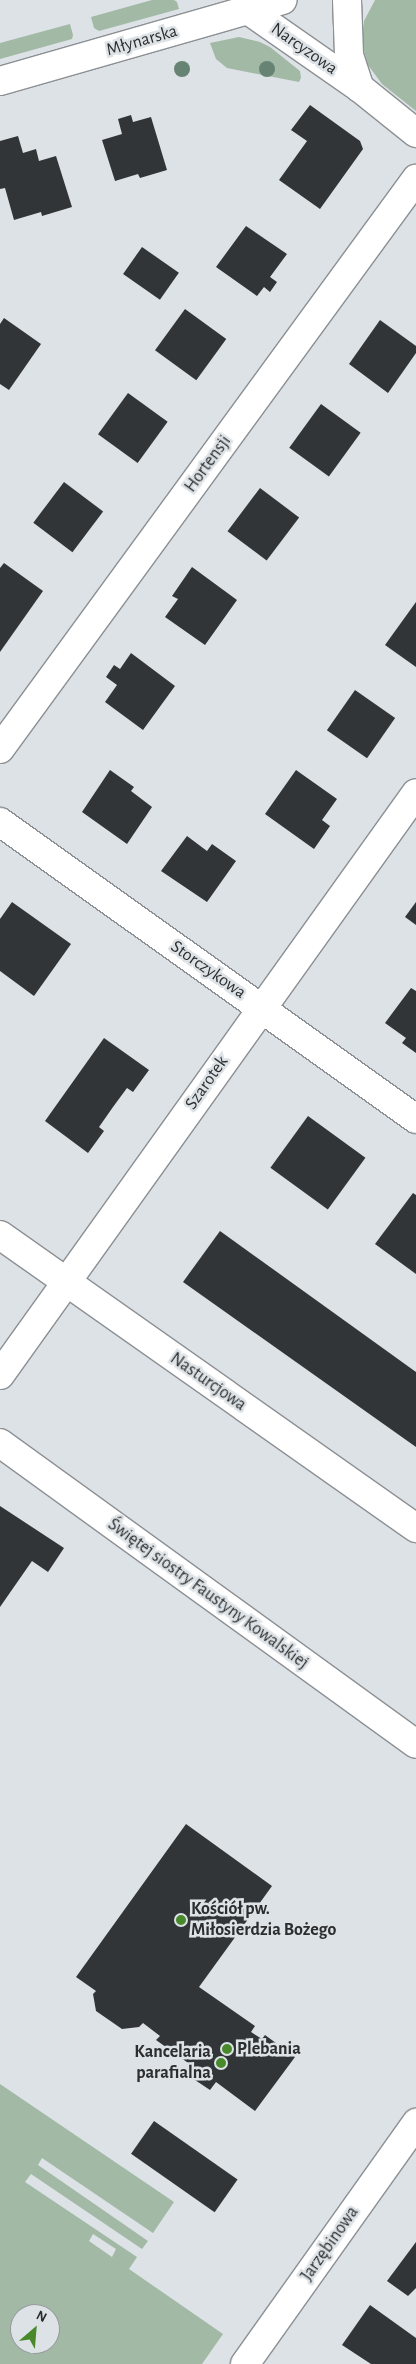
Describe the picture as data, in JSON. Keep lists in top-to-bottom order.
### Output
{
  "streets": {
    "street": [
      "Młynarska",
      "Narcyzowa",
      "Hortensji",
      "Storczykowa",
      "Szarotek",
      "Nasturcjowa",
      "Świętej siostry Faustyny Kowalskiej",
      "Jarzębinowa"
    ]
  },
  "crossings": [
    ["Młynarska", "Narcyzowa"],
    ["Storczykowa", "Szarotek"],
    ["Szarotek", "Nasturcjowa"]
  ],
  "places": ["Kościół pw. Miłosierdzia Bożego", "Plebania", "Kancelaria parafialna"],
  "north": "top right"
}
